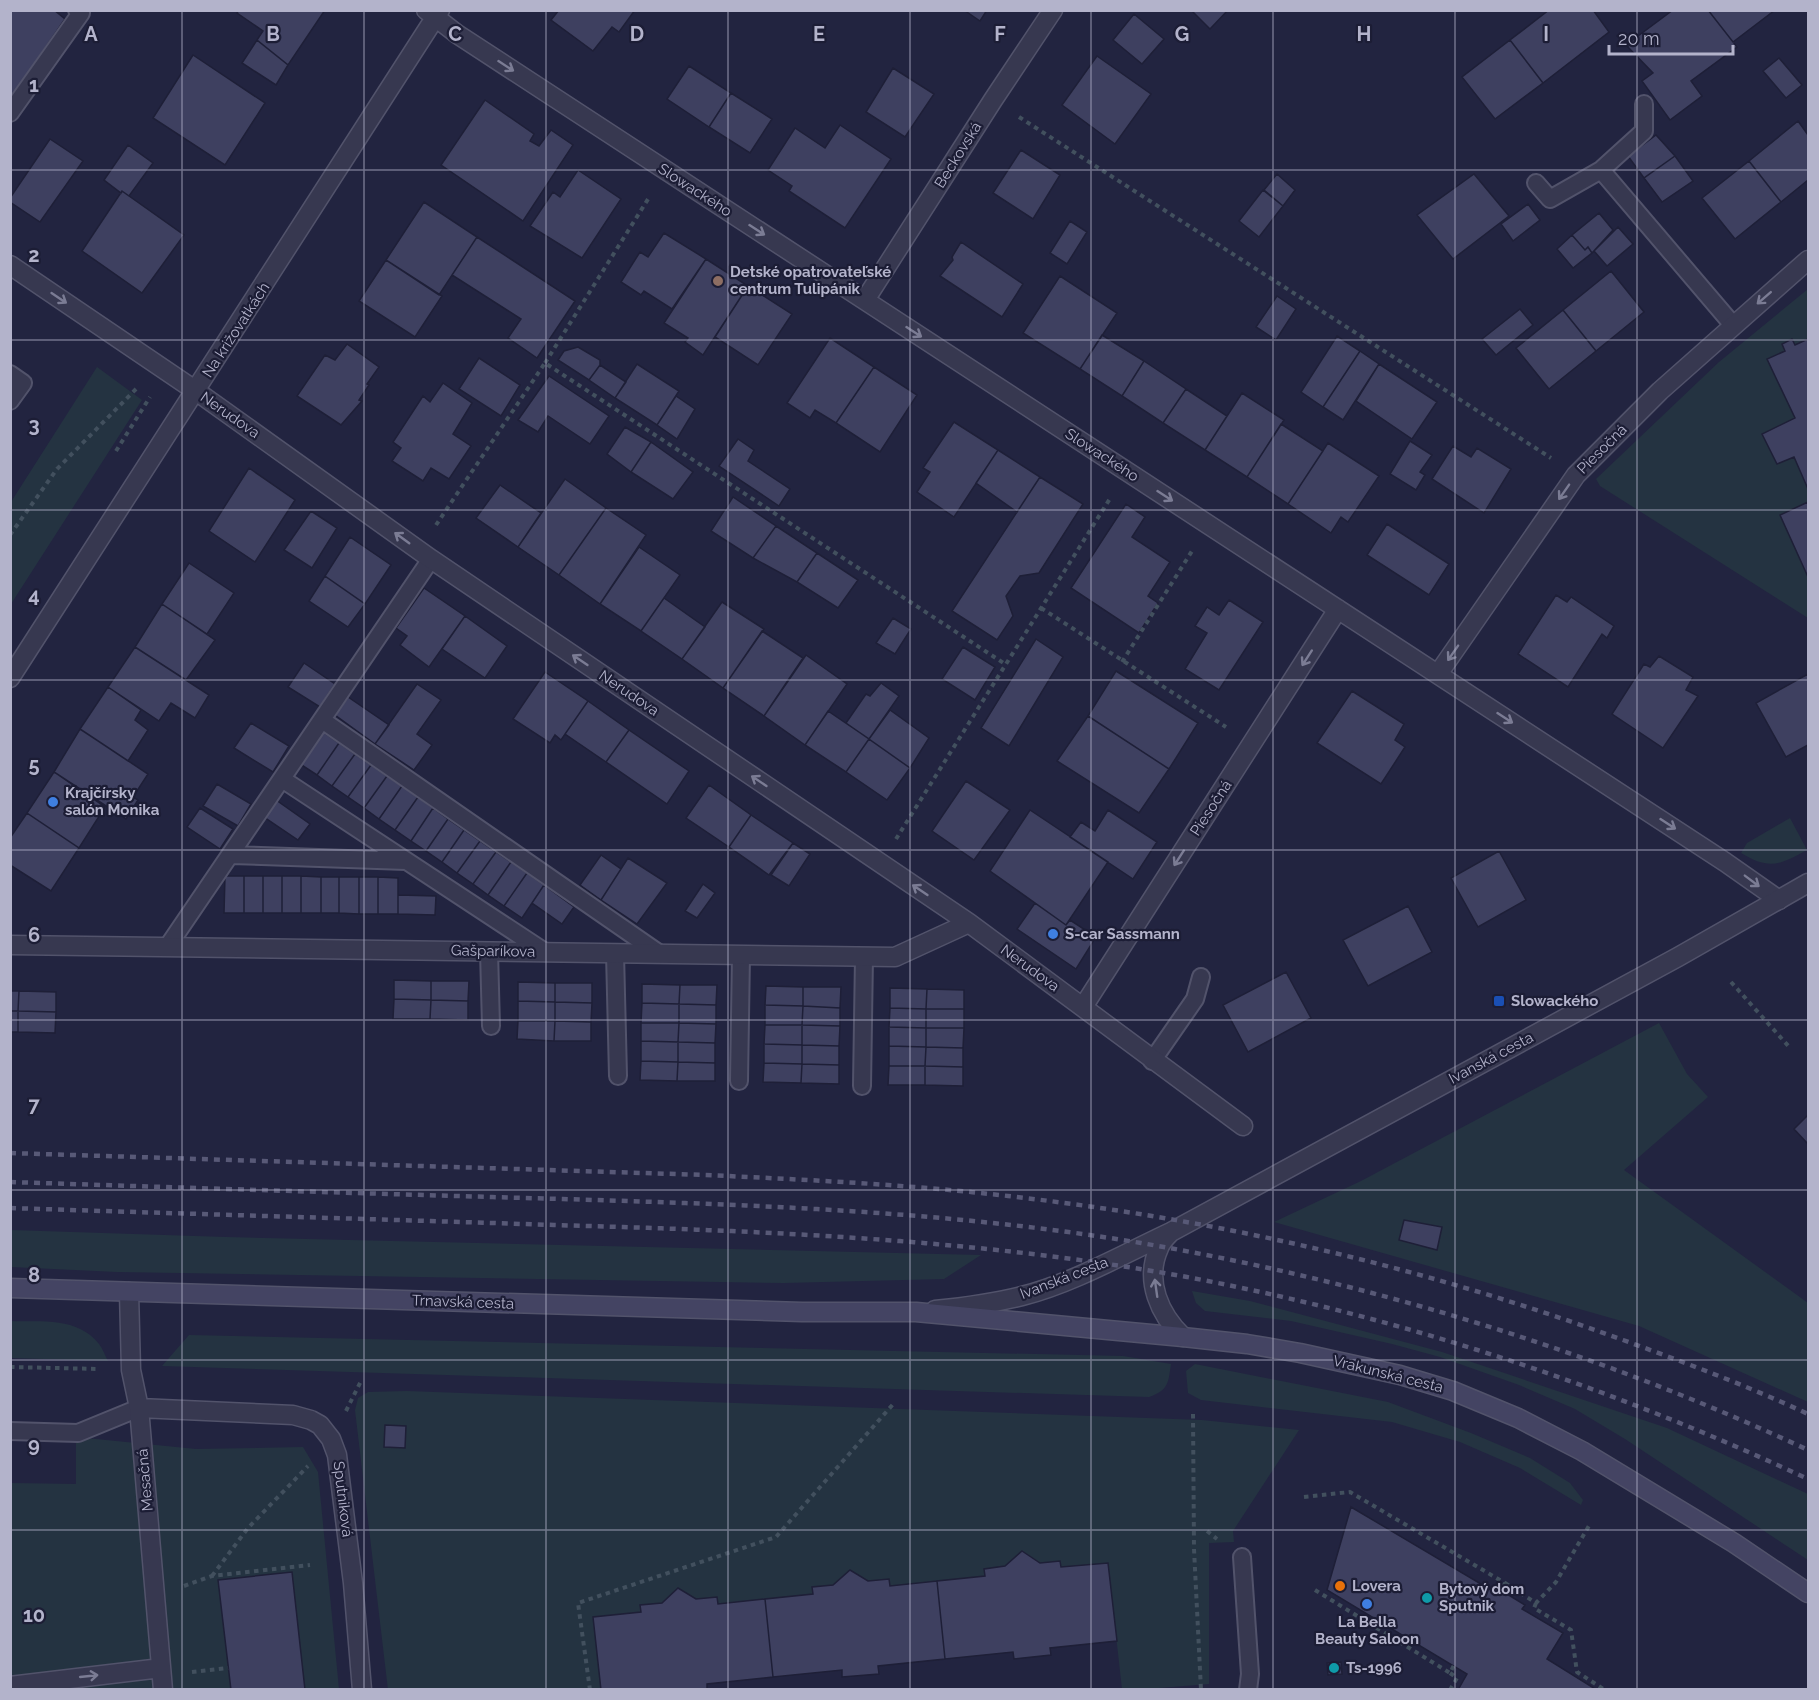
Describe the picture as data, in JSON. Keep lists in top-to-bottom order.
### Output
{
  "streets": {
    "main road": ["Trnavská cesta", "Vrakunská cesta"],
    "street": [
      "Beckovská",
      "Slowackého",
      "Na križovatkách",
      "Nerudova",
      "Piesočná",
      "Gašparíkova",
      "Ivanská cesta",
      "Mesačná",
      "Sputniková"
    ]
  },
  "crossings": [
    ["Beckovská", "Slowackého"],
    ["Slowackého", "Na križovatkách"],
    ["Slowackého", "Piesočná"],
    ["Slowackého", "Ivanská cesta"],
    ["Na križovatkách", "Nerudova"],
    ["Nerudova", "Piesočná"],
    ["Nerudova", "Gašparíkova"],
    ["Ivanská cesta", "Trnavská cesta"],
    ["Ivanská cesta", "Vrakunská cesta"],
    ["Trnavská cesta", "Vrakunská cesta"],
    ["Trnavská cesta", "Mesačná"]
  ],
  "one_way": ["Slowackého", "Piesočná"],
  "places": {
    "other": [
      "Detské opatrovateľské centrum Tulipánik",
      "Krajčírsky salón Monika",
      "S-car Sassmann",
      "Lovera",
      "Bytový dom Sputnik",
      "La Bella Beauty Saloon",
      "Ts-1996"
    ],
    "transit": ["Slowackého"]
  },
  "scale_bar": "20 m",
  "grid": {
    "columns": [
      "A",
      "B",
      "C",
      "D",
      "E",
      "F",
      "G",
      "H",
      "I"
    ],
    "rows": [
      "1",
      "2",
      "3",
      "4",
      "5",
      "6",
      "7",
      "8",
      "9",
      "10"
    ]
  }
}
